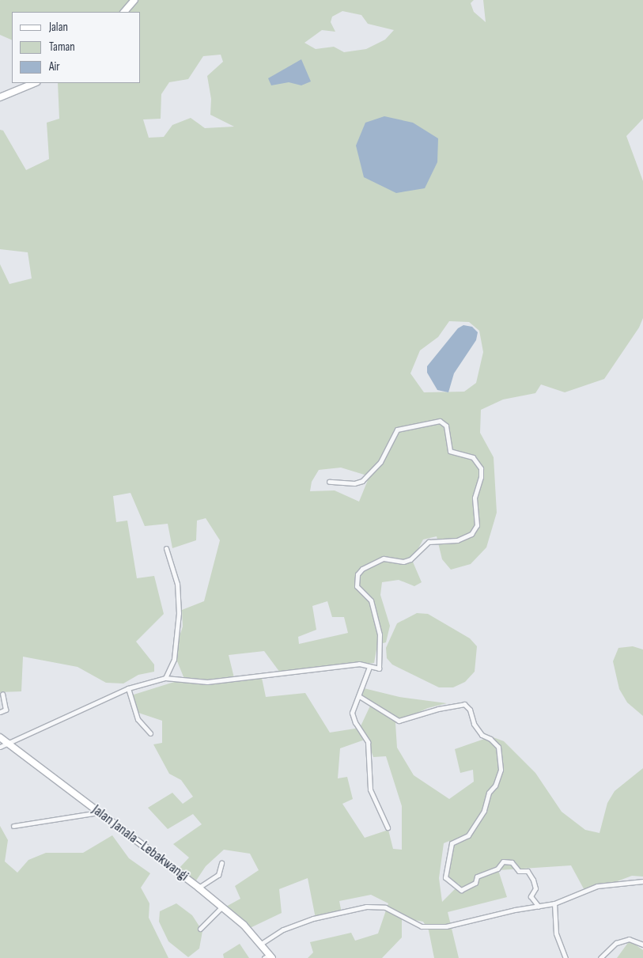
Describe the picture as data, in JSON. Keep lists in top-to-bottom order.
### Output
{
  "streets": {
    "main road": ["Jalan Janala–Lebakwangi"]
  },
  "legend": ["Jalan", "Taman", "Air"]
}
